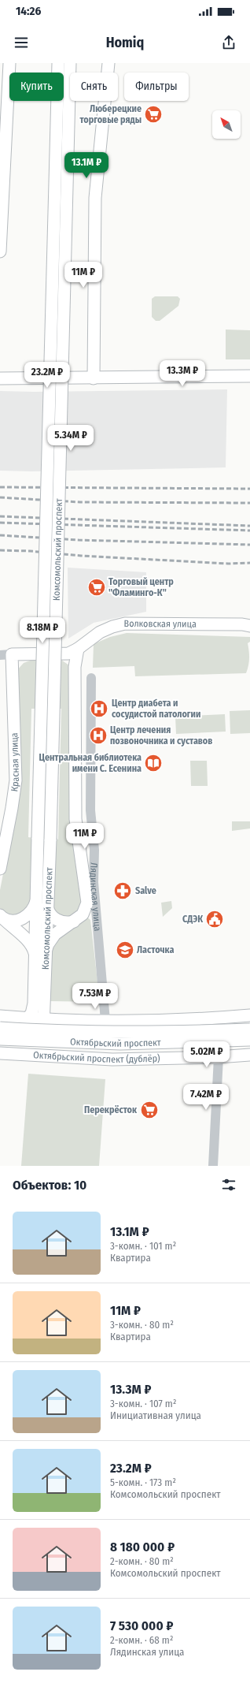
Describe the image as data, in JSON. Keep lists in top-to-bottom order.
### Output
{
  "streets": {
    "main road": [
      "Комсомольский проспект",
      "Волковская улица",
      "Красная улица",
      "Лядинская улица",
      "Октябрьский проспект",
      "Октябрьский проспект (дублёр)"
    ]
  },
  "crossings": [
    ["Комсомольский проспект", "Лядинская улица"],
    ["Комсомольский проспект", "Октябрьский проспект (дублёр)"],
    ["Волковская улица", "Красная улица"],
    ["Волковская улица", "Лядинская улица"]
  ],
  "places": {
    "supermarket": ["Люберецкие торговые ряды", "Торговый центр \"Фламинго-К\"", "Перекрёсток"],
    "hospital": ["Центр диабета и сосудистой патологии", "Центр лечения позвоночника и суставов"],
    "library": ["Центральная библиотека имени С. Есенина"],
    "pharmacy": ["Salve"],
    "public building": ["СДЭК"],
    "school or university": ["Ласточка"]
  },
  "north": "top left",
  "page": {
    "status": "14:26",
    "header": "Homiq",
    "chip": ["Купить", "Снять", "Фильтры"],
    "price": [
      "13.1M ₽",
      "11M ₽",
      "13.3M ₽",
      "23.2M ₽",
      "5.34M ₽",
      "8.18M ₽",
      "11M ₽",
      "7.53M ₽",
      "5.02M ₽",
      "7.42M ₽"
    ],
    "heading": "Объектов: 10",
    "list": [
      {
        "name": "13.1M ₽",
        "note": "3-комн. · 101 m² · Квартира"
      },
      {
        "name": "11M ₽",
        "note": "3-комн. · 80 m² · Квартира"
      },
      {
        "name": "13.3M ₽",
        "note": "3-комн. · 107 m² · Инициативная улица"
      },
      {
        "name": "23.2M ₽",
        "note": "5-комн. · 173 m² · Комсомольский проспект"
      },
      {
        "name": "8 180 000 ₽",
        "note": "2-комн. · 80 m² · Комсомольский проспект"
      },
      {
        "name": "7 530 000 ₽",
        "note": "2-комн. · 68 m² · Лядинская улица"
      }
    ]
  }
}
